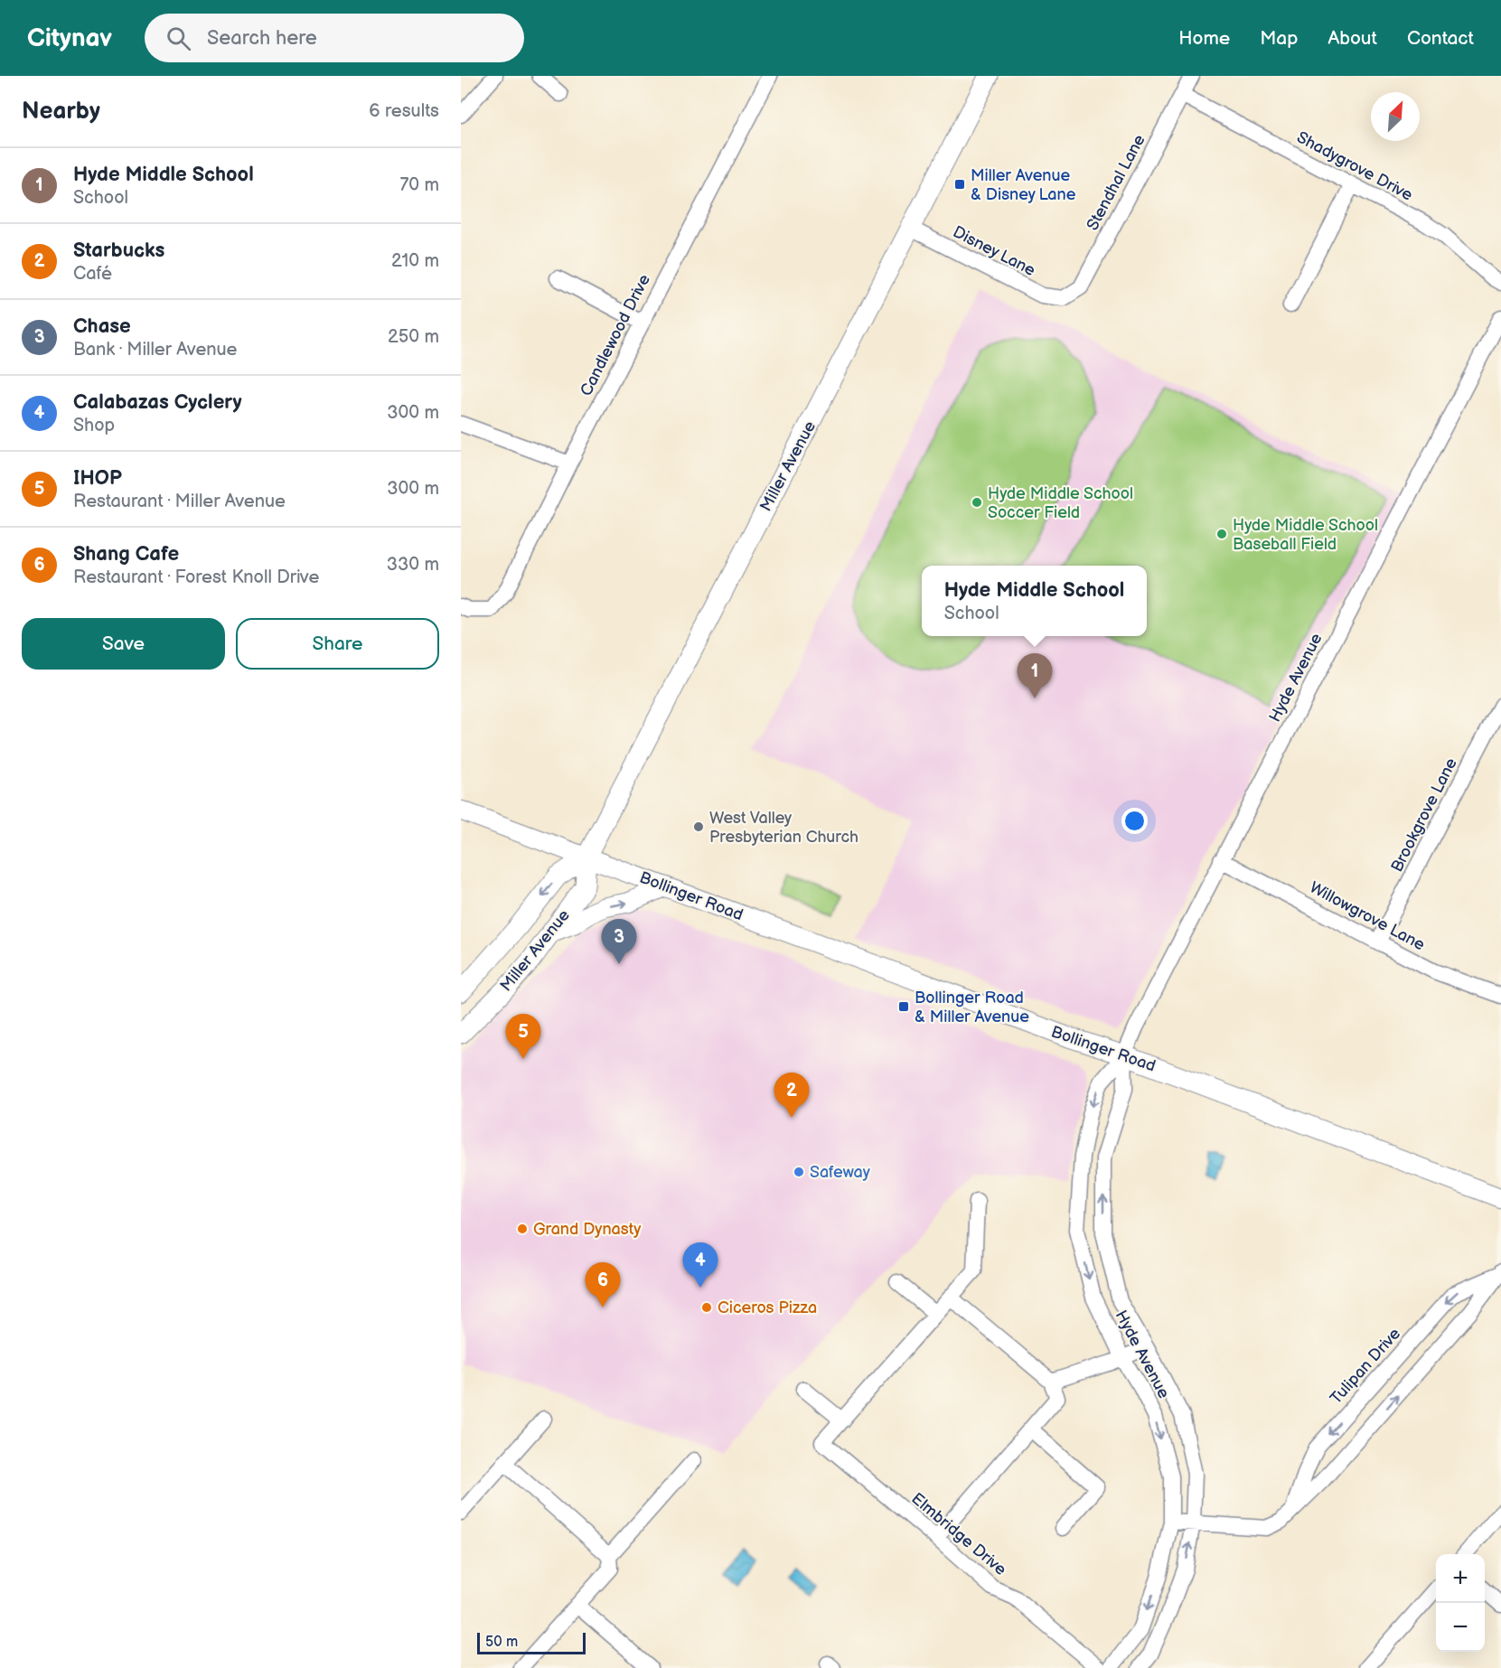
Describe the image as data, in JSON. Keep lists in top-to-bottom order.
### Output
{
  "streets": {
    "main road": ["Miller Avenue", "Bollinger Road"],
    "street": [
      "Shadygrove Drive",
      "Stendhal Lane",
      "Disney Lane",
      "Candlewood Drive",
      "Hyde Avenue",
      "Brookgrove Lane",
      "Willowgrove Lane",
      "Tulipan Drive",
      "Elmbridge Drive"
    ]
  },
  "crossings": [
    ["Shadygrove Drive", "Stendhal Lane"],
    ["Stendhal Lane", "Disney Lane"],
    ["Disney Lane", "Miller Avenue"],
    ["Miller Avenue", "Bollinger Road"],
    ["Hyde Avenue", "Bollinger Road"],
    ["Hyde Avenue", "Willowgrove Lane"],
    ["Hyde Avenue", "Tulipan Drive"],
    ["Brookgrove Lane", "Willowgrove Lane"]
  ],
  "places": {
    "transit": ["Miller Avenue & Disney Lane", "Bollinger Road & Miller Avenue"],
    "other": [
      "Hyde Middle School Soccer Field",
      "Hyde Middle School Baseball Field",
      "West Valley Presbyterian Church",
      "Safeway",
      "Grand Dynasty",
      "Ciceros Pizza"
    ]
  },
  "scale_bar": "50 m",
  "north": "top right",
  "page": {
    "header": "Citynav",
    "search": "Search here",
    "nav": [
      "Home",
      "Map",
      "About",
      "Contact"
    ],
    "heading": ["Nearby", "6 results"],
    "list": [
      {
        "mark": "1",
        "name": "Hyde Middle School",
        "note": "School",
        "value": "70 m"
      },
      {
        "mark": "2",
        "name": "Starbucks",
        "note": "Café",
        "value": "210 m"
      },
      {
        "mark": "3",
        "name": "Chase",
        "note": "Bank · Miller Avenue",
        "value": "250 m"
      },
      {
        "mark": "4",
        "name": "Calabazas Cyclery",
        "note": "Shop",
        "value": "300 m"
      },
      {
        "mark": "5",
        "name": "IHOP",
        "note": "Restaurant · Miller Avenue",
        "value": "300 m"
      },
      {
        "mark": "6",
        "name": "Shang Cafe",
        "note": "Restaurant · Forest Knoll Drive",
        "value": "330 m"
      }
    ],
    "popup": ["Hyde Middle School", "School"],
    "buttons": ["Save", "Share"],
    "pins": [
      "1",
      "3",
      "5",
      "2",
      "4",
      "6"
    ],
    "map_buttons": ["+", "−"],
    "scale": "50 m"
  }
}
